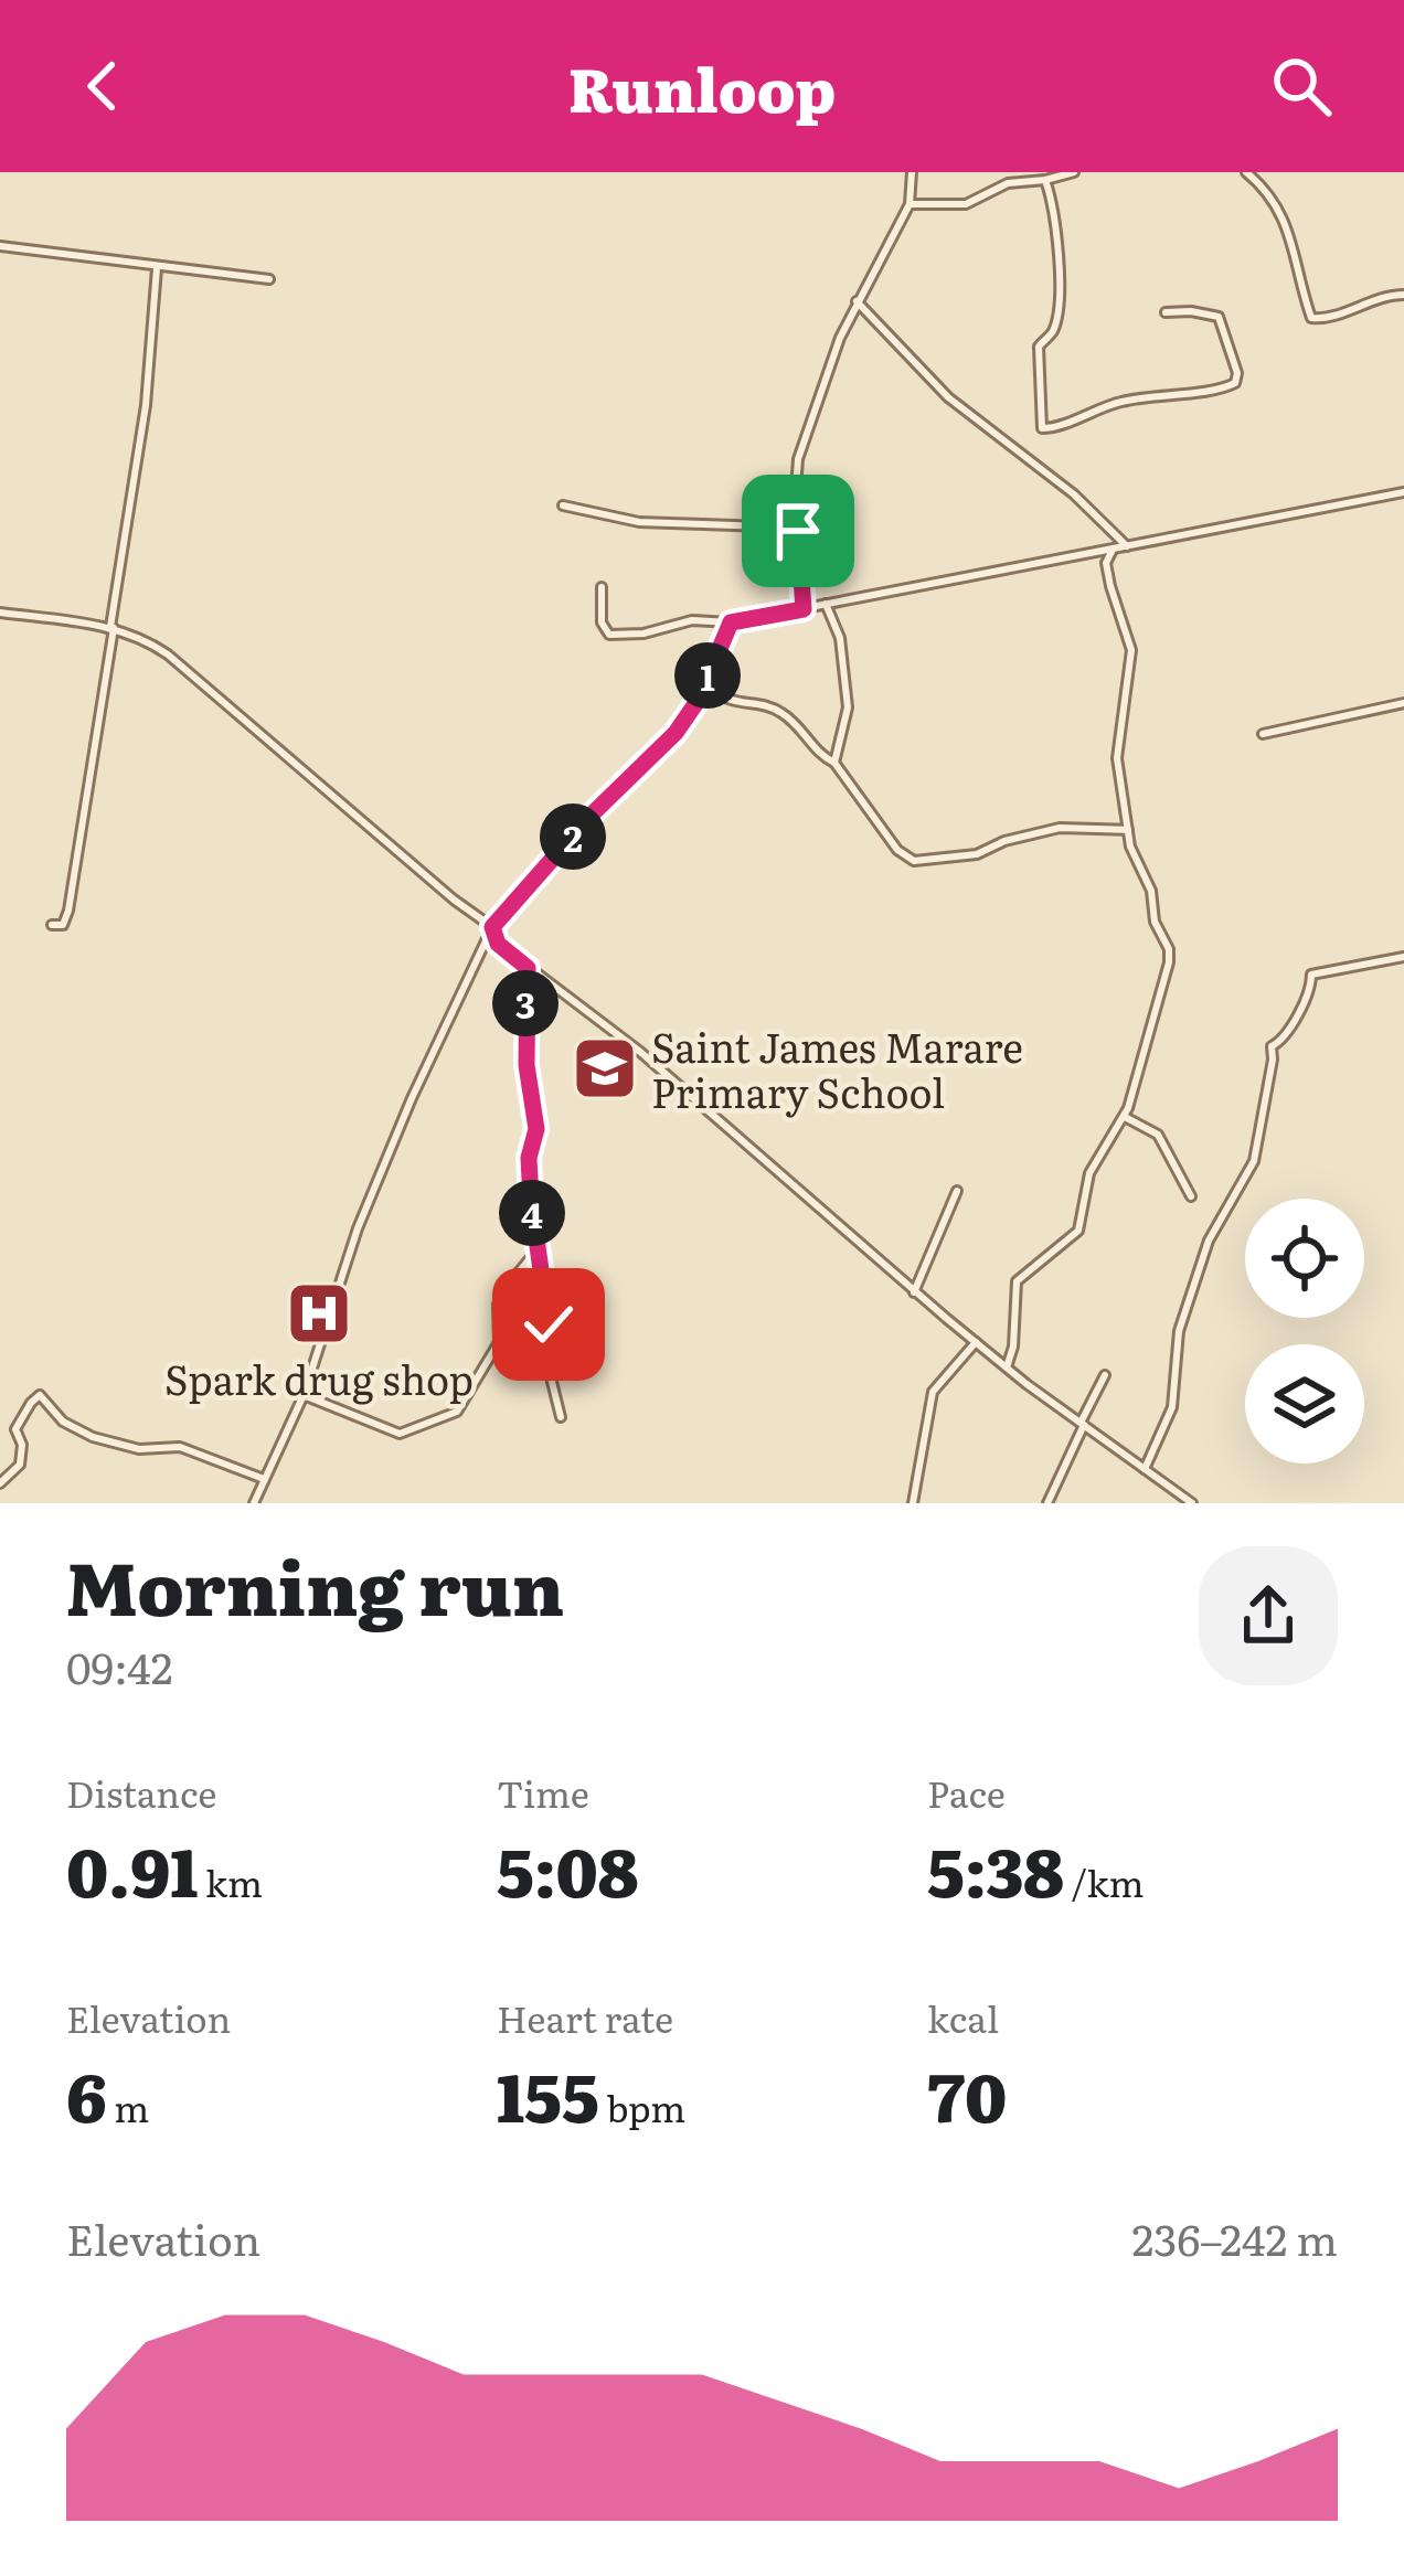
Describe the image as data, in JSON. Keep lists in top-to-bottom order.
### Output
{
  "places": {
    "school or university": ["Saint James Marare Primary School"],
    "hospital": ["Spark drug shop"]
  },
  "page": {
    "header": "Runloop",
    "pins": [
      "1",
      "2",
      "3",
      "4"
    ],
    "heading": ["Morning run", "09:42"],
    "stats": [
      ["Distance", "0.91 km"],
      ["Time", "5:08"],
      ["Pace", "5:38 /km"],
      ["Elevation", "6 m"],
      ["Heart rate", "155 bpm"],
      ["kcal", "70"]
    ],
    "chart": ["Elevation", "236–242 m"]
  }
}
